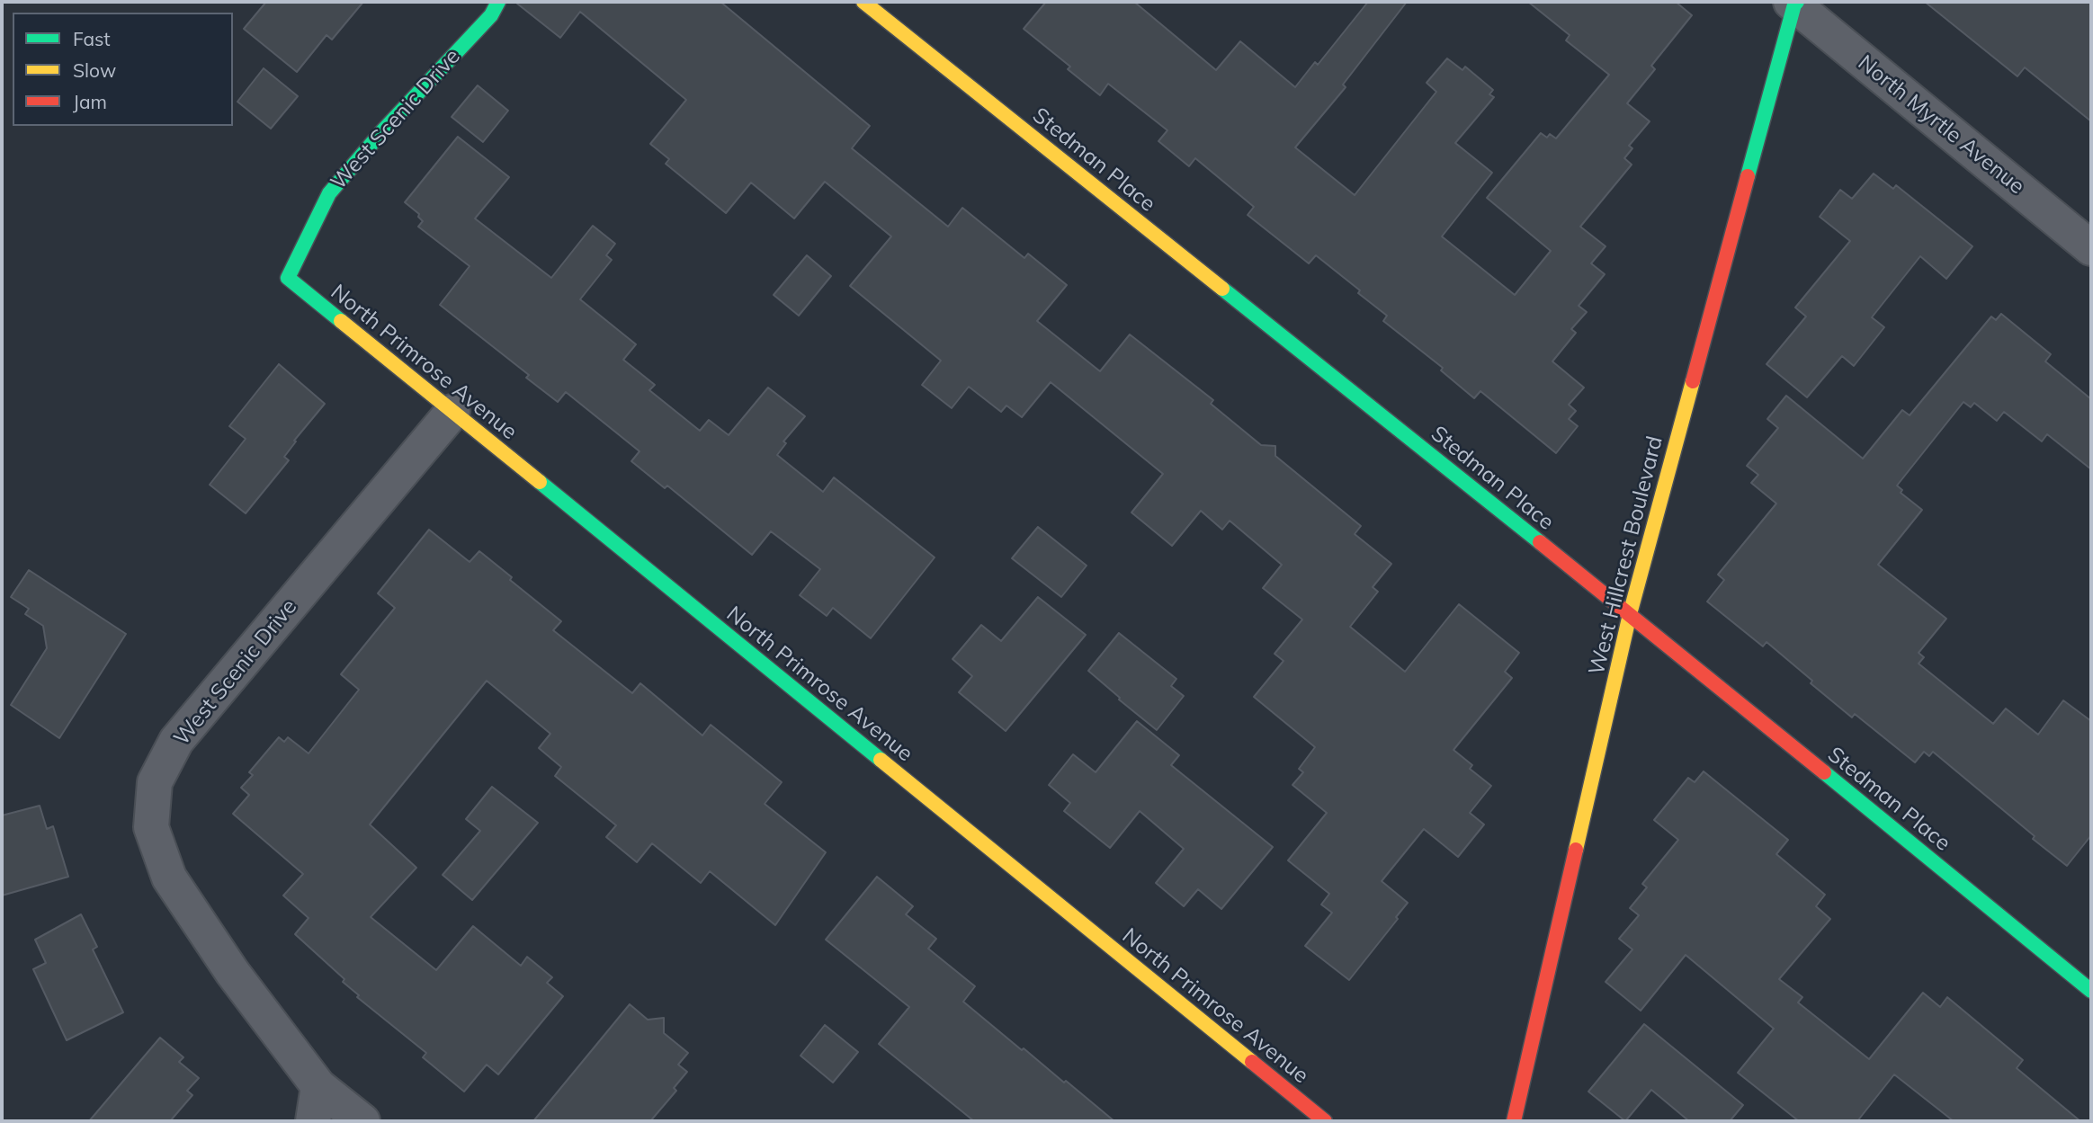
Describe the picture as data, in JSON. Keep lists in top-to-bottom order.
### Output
{
  "streets": {
    "street": [
      "West Scenic Drive",
      "North Myrtle Avenue",
      "Stedman Place",
      "North Primrose Avenue",
      "West Hillcrest Boulevard"
    ]
  },
  "crossings": [
    ["West Scenic Drive", "North Primrose Avenue"],
    ["North Myrtle Avenue", "West Hillcrest Boulevard"],
    ["Stedman Place", "West Hillcrest Boulevard"]
  ],
  "legend": ["Fast", "Slow", "Jam"]
}
